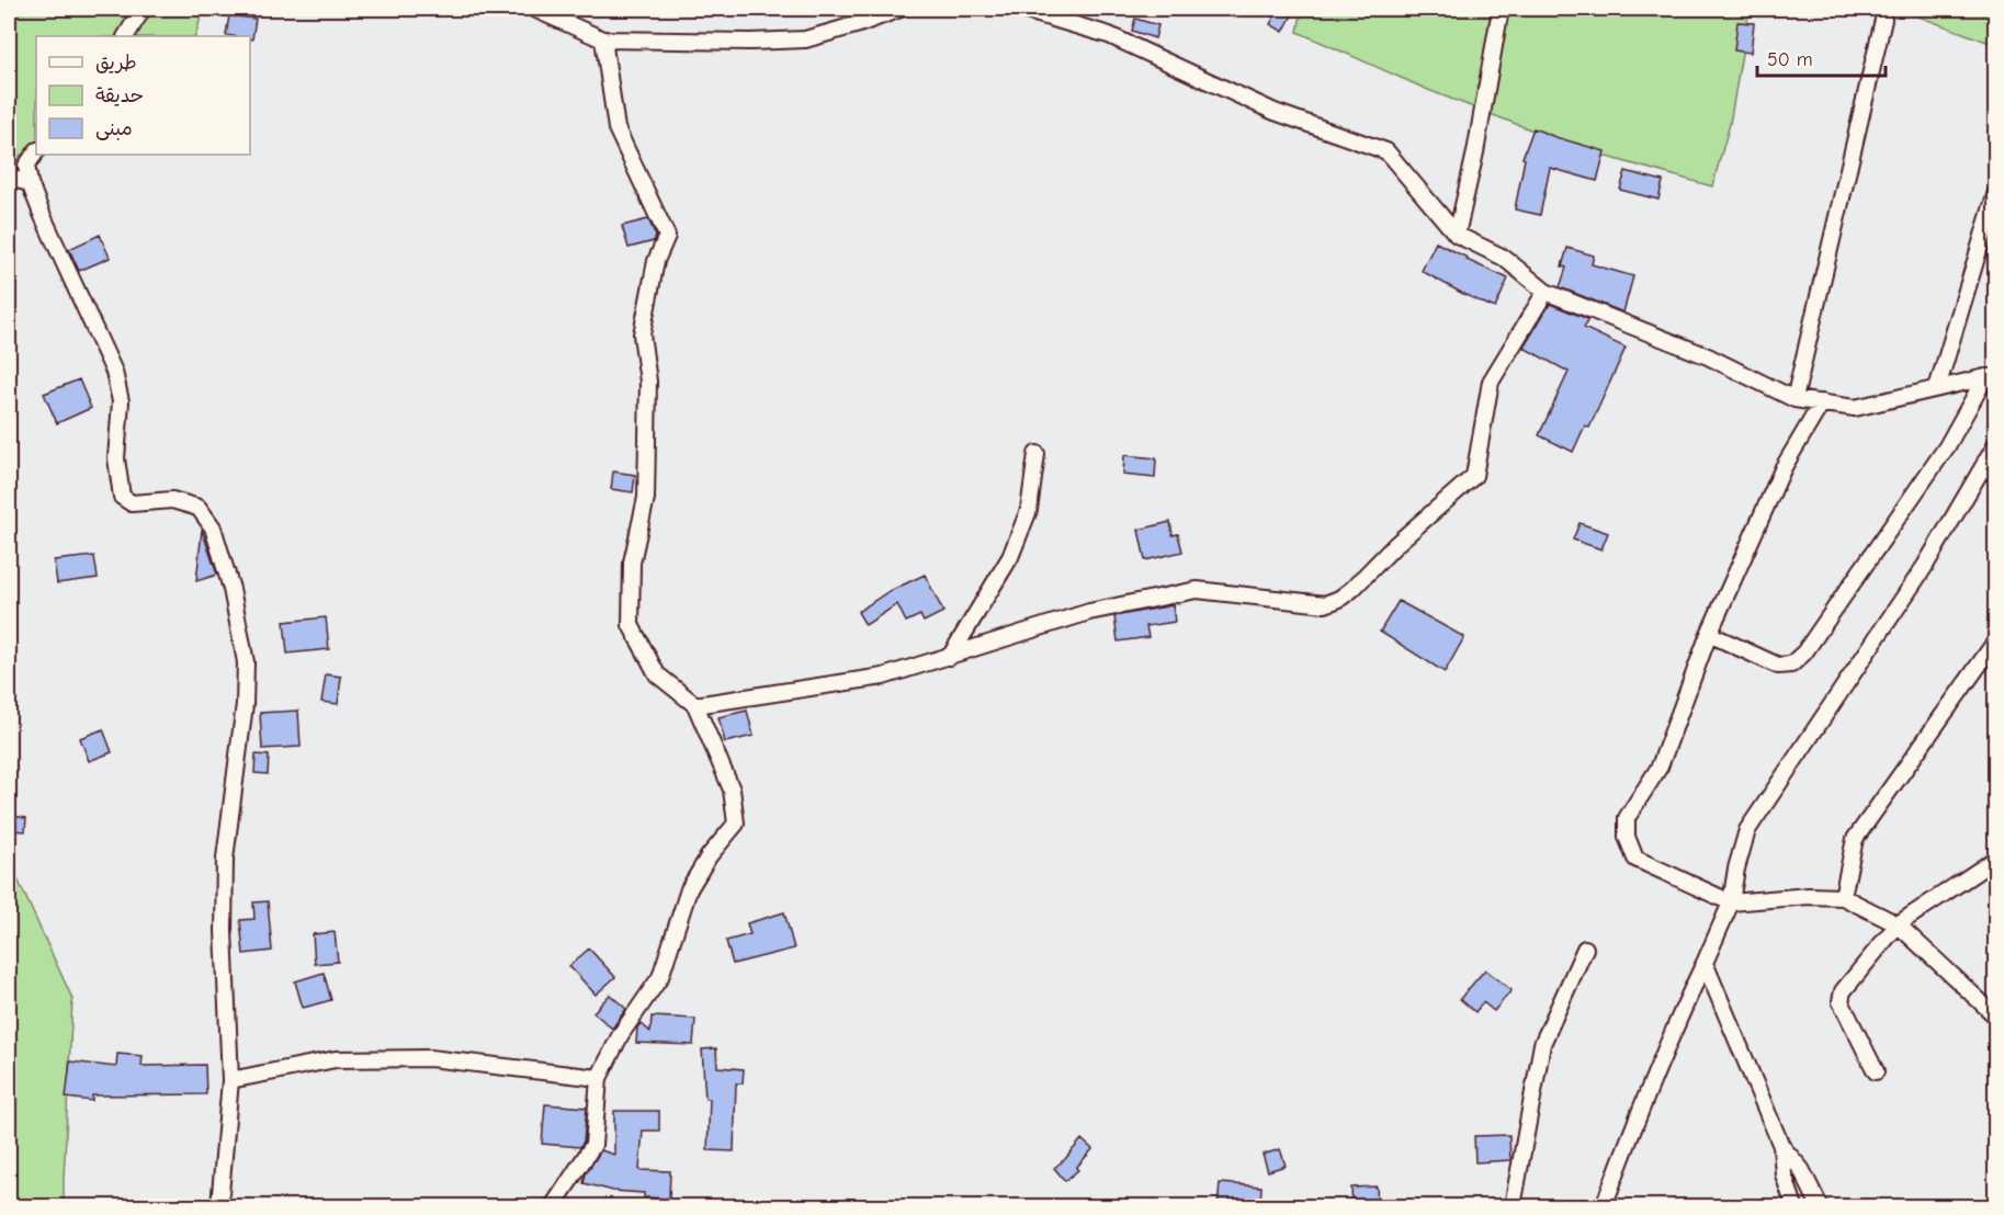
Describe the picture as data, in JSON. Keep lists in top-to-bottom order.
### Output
{
  "legend": ["طريق", "حديقة", "مبنى"],
  "scale_bar": "50 m"
}
